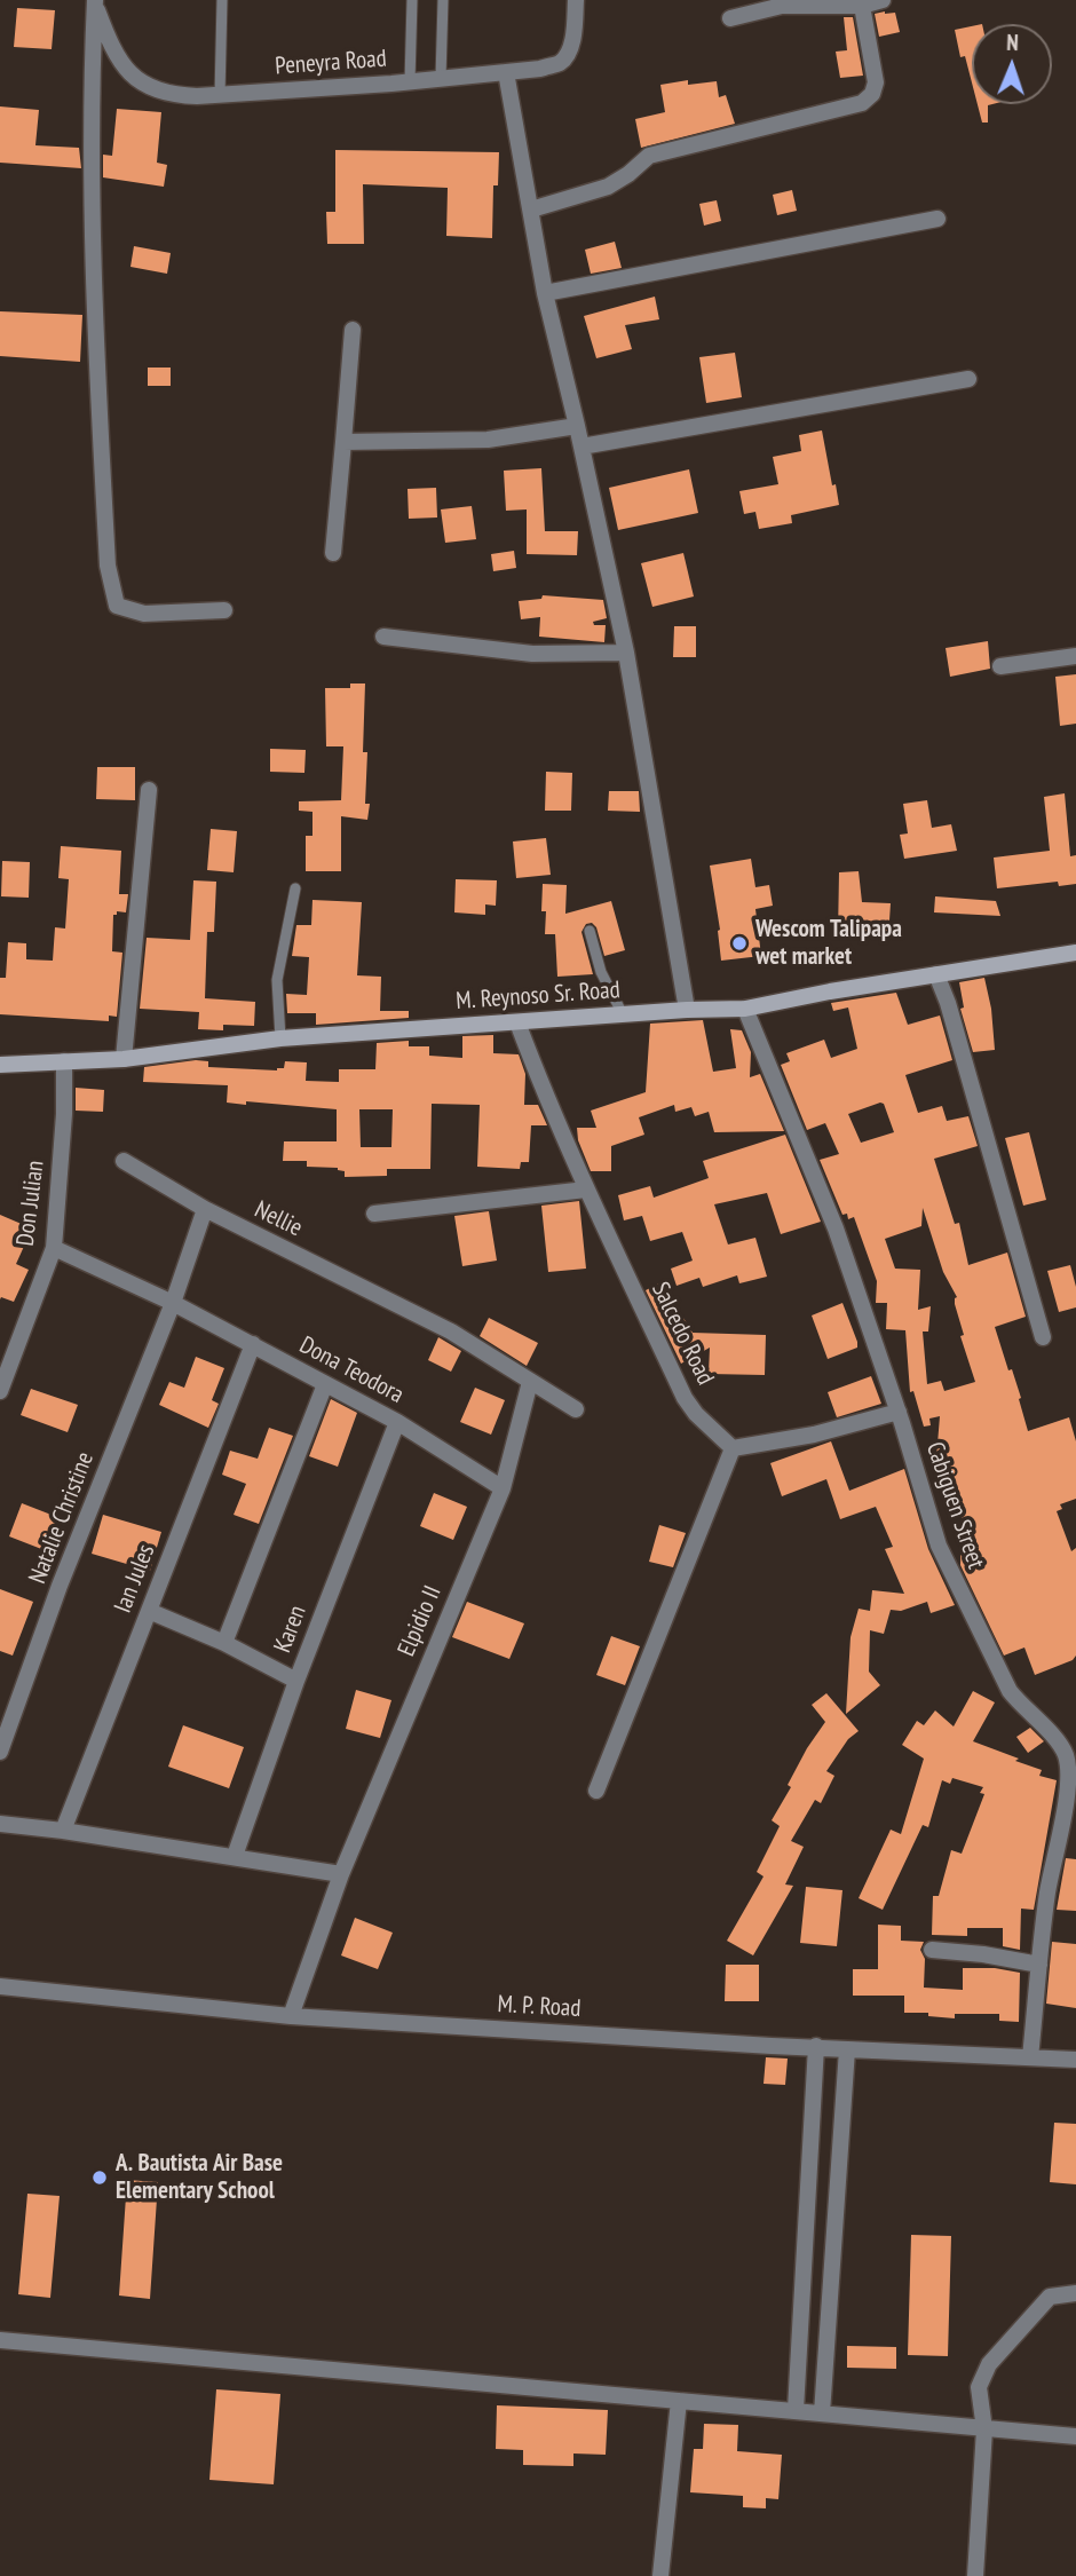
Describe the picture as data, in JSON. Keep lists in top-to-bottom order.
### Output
{
  "streets": {
    "street": [
      "Peneyra Road",
      "M. Reynoso Sr. Road",
      "Don Julian",
      "Nellie",
      "Salcedo Road",
      "Dona Teodora",
      "Cabiguen Street",
      "Natalie Christine",
      "Ian Jules",
      "Elpidio II",
      "Karen",
      "M. P. Road"
    ]
  },
  "crossings": [
    ["M. Reynoso Sr. Road", "Don Julian"],
    ["M. Reynoso Sr. Road", "Salcedo Road"],
    ["M. Reynoso Sr. Road", "Cabiguen Street"],
    ["Nellie", "Elpidio II"],
    ["Dona Teodora", "Natalie Christine"],
    ["Dona Teodora", "Ian Jules"],
    ["Dona Teodora", "Elpidio II"],
    ["Dona Teodora", "Karen"],
    ["Cabiguen Street", "M. P. Road"],
    ["Elpidio II", "M. P. Road"]
  ],
  "places": ["Wescom Talipapa wet market", "A. Bautista Air Base Elementary School"],
  "north": "top"
}
